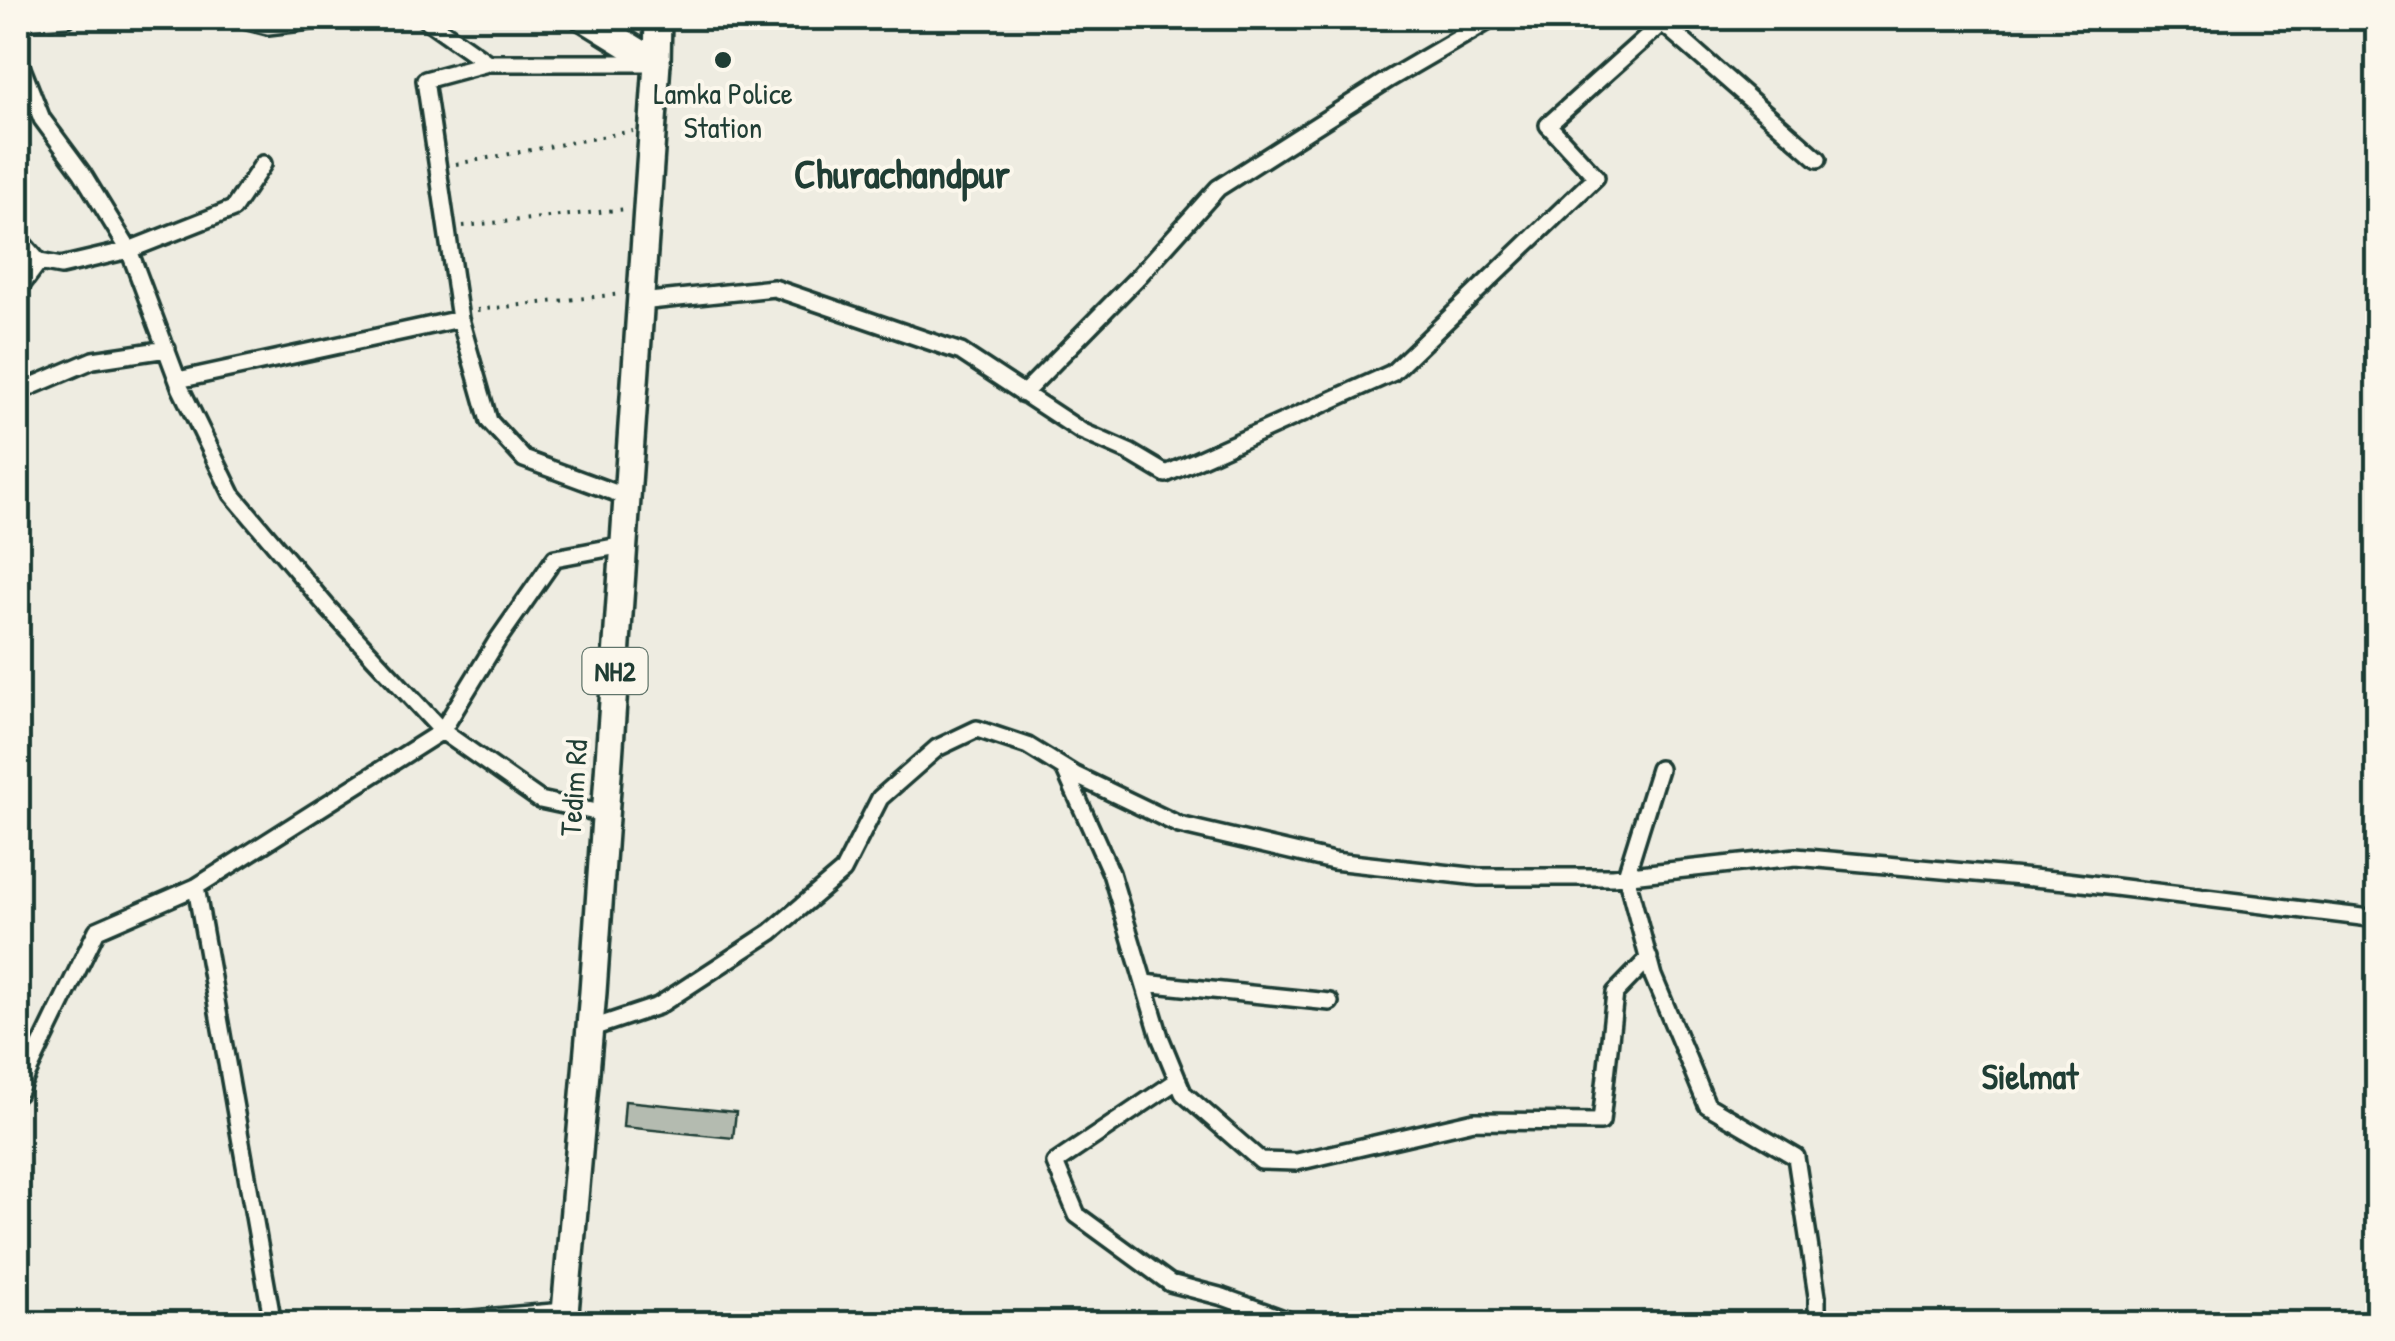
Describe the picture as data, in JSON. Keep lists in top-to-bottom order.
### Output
{
  "streets": {
    "main road": ["NH2", "Tedim Rd"]
  },
  "districts": ["Churachandpur", "Sielmat"],
  "places": ["Lamka Police Station"]
}
